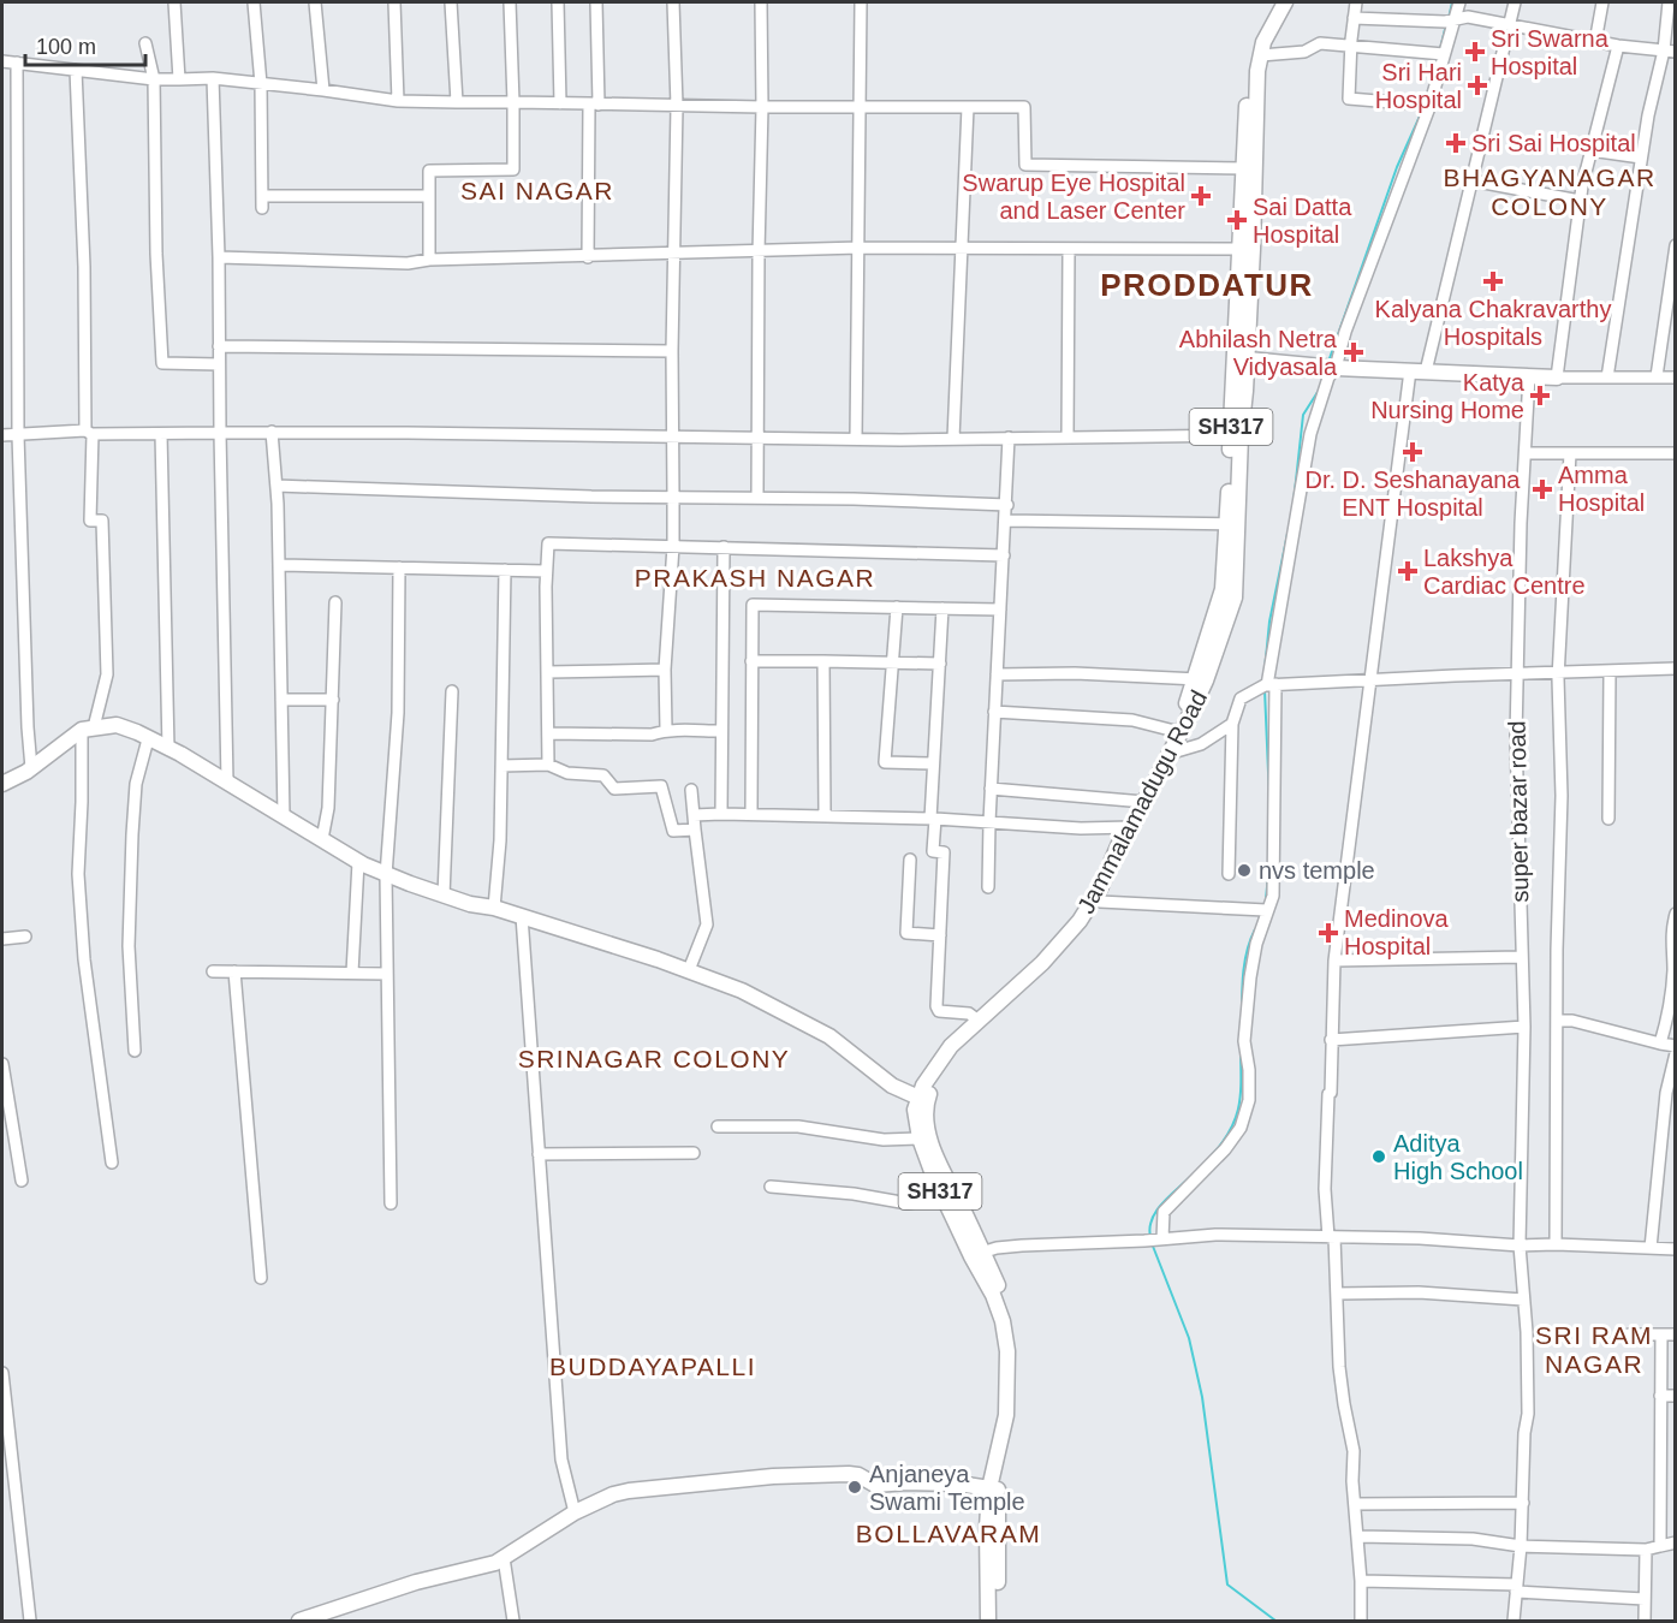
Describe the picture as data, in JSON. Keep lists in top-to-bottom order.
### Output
{
  "streets": {
    "main road": ["SH317", "Jammalamadugu Road"],
    "street": ["super bazar road"]
  },
  "crossings": [
    ["SH317", "Jammalamadugu Road"]
  ],
  "districts": [
    "BHAGYANAGAR COLONY",
    "SAI NAGAR",
    "PRODDATUR",
    "PRAKASH NAGAR",
    "SRINAGAR COLONY",
    "SRI RAM NAGAR",
    "BUDDAYAPALLI",
    "BOLLAVARAM"
  ],
  "places": {
    "health": [
      "Sri Swarna Hospital",
      "Sri Hari Hospital",
      "Sri Sai Hospital",
      "Swarup Eye Hospital and Laser Center",
      "Sai Datta Hospital",
      "Kalyana Chakravarthy Hospitals",
      "Abhilash Netra Vidyasala",
      "Katya Nursing Home",
      "Dr. D. Seshanayana ENT Hospital",
      "Amma Hospital",
      "Lakshya Cardiac Centre",
      "Medinova Hospital"
    ],
    "other": ["nvs temple", "Aditya High School", "Anjaneya Swami Temple"]
  },
  "scale_bar": "100 m"
}
